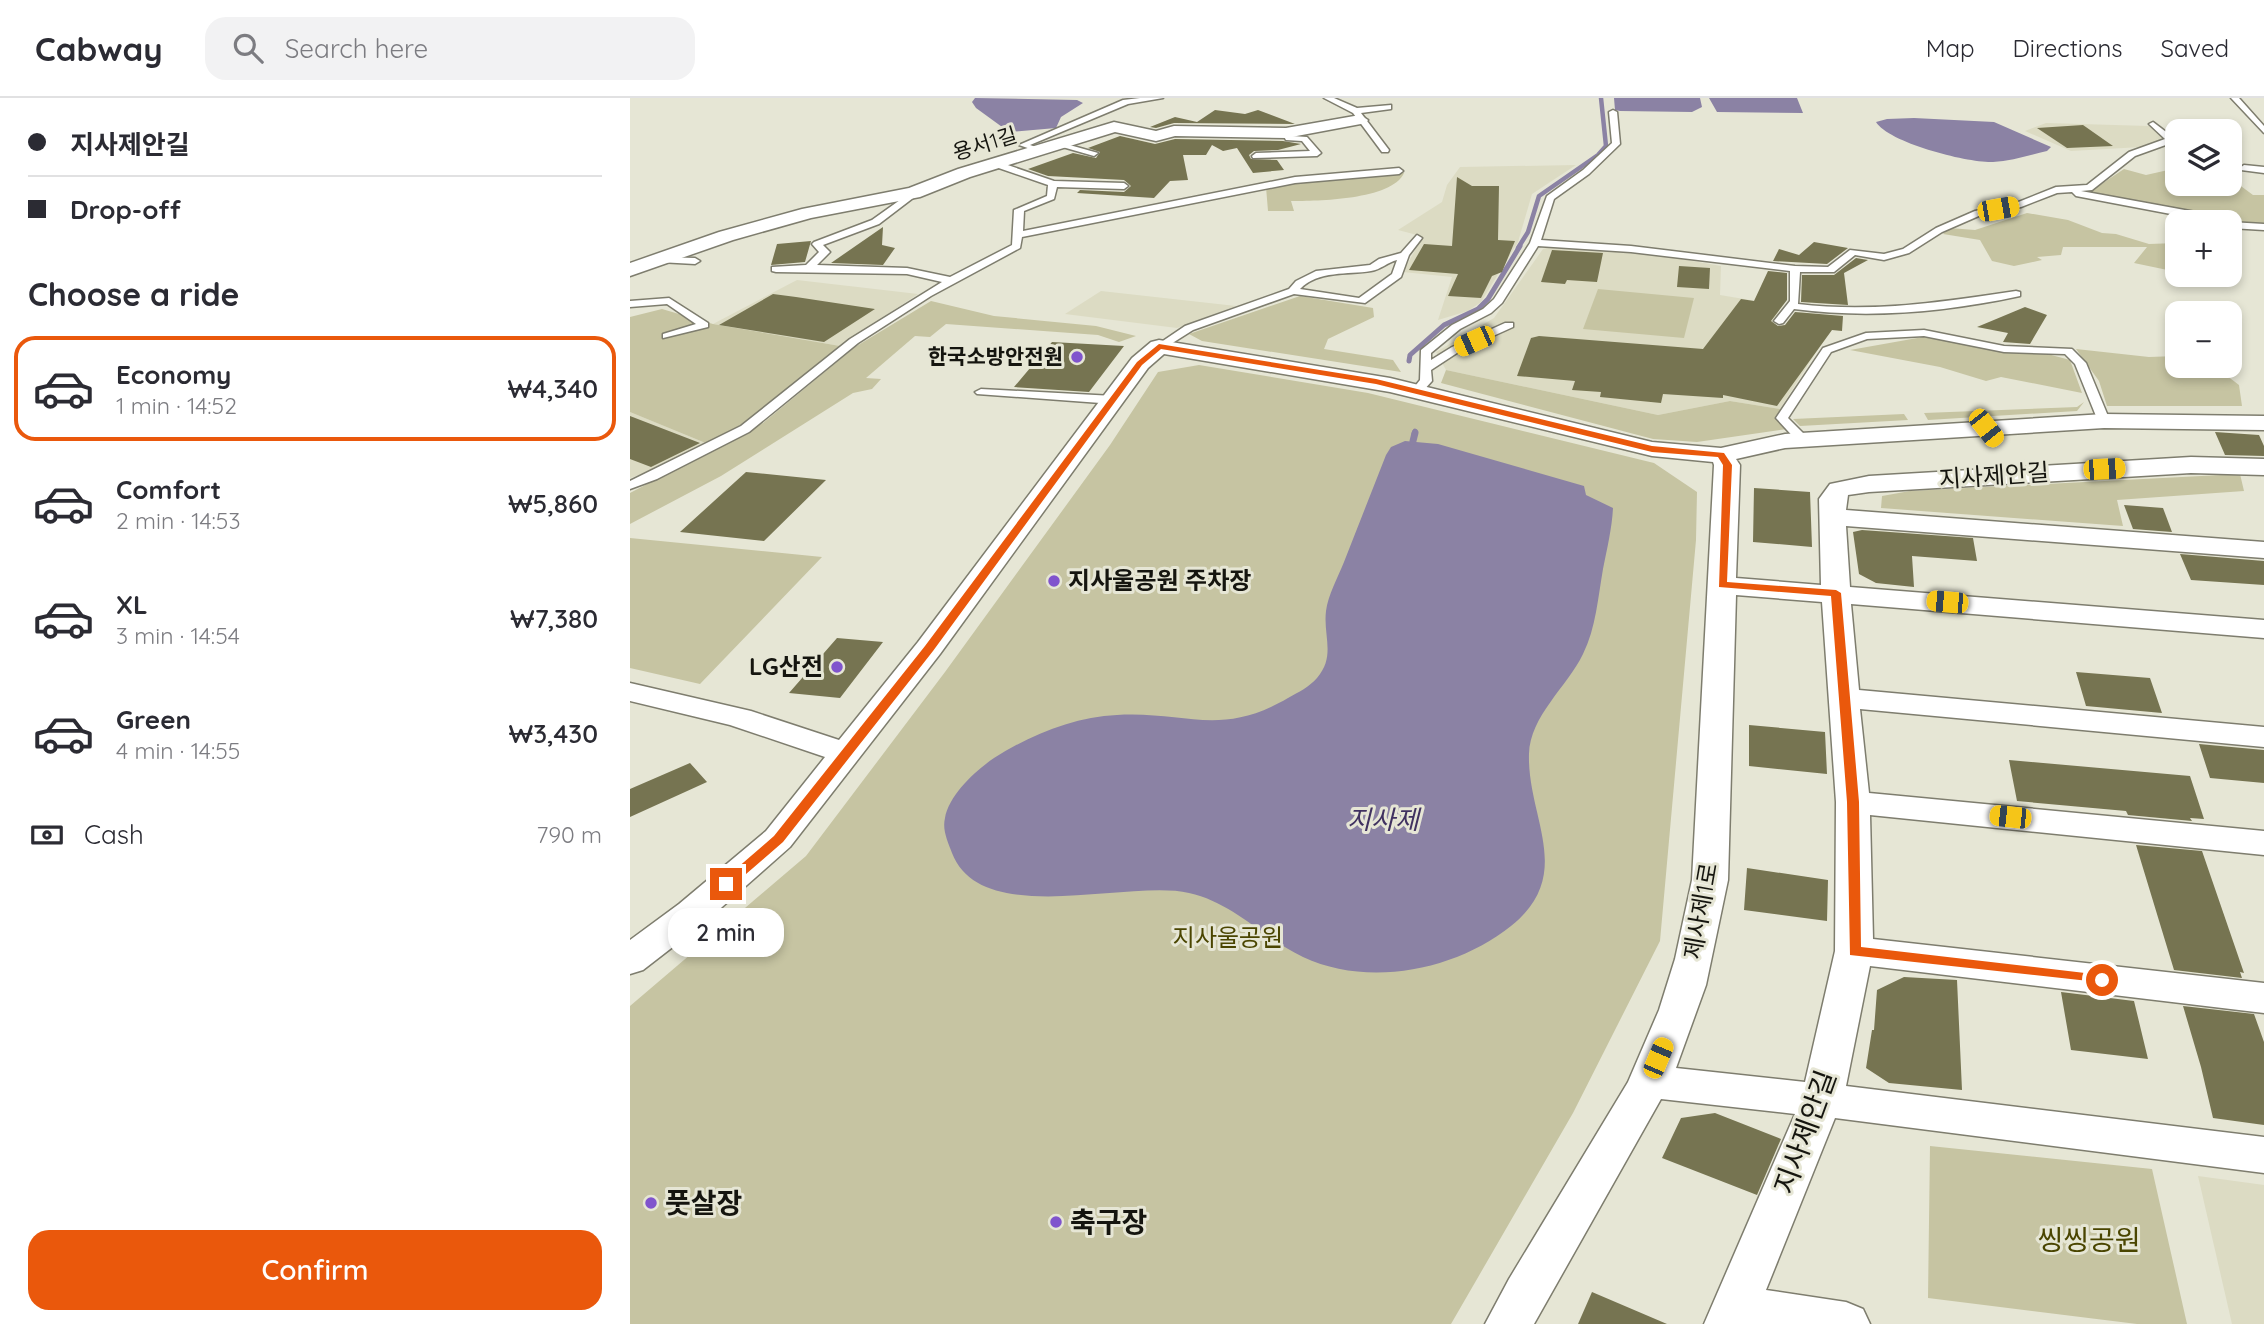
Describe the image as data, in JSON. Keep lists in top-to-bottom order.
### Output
{
  "streets": {
    "street": ["용서1길", "지사제안길", "제사제1로"]
  },
  "water": ["지사제"],
  "parks": ["지사울공원", "씽씽공원"],
  "places": [
    "한국소방안전원",
    "지사울공원 주차장",
    "LG산전",
    "풋살장",
    "축구장"
  ],
  "page": {
    "header": "Cabway",
    "search": "Search here",
    "nav": ["Map", "Directions", "Saved"],
    "banner": ["지사제안길", "Drop-off"],
    "map_buttons": ["+", "−"],
    "heading": "Choose a ride",
    "list": [
      {
        "name": "Economy",
        "note": "1 min · 14:52",
        "value": "₩4,340"
      },
      {
        "name": "Comfort",
        "note": "2 min · 14:53",
        "value": "₩5,860"
      },
      {
        "name": "XL",
        "note": "3 min · 14:54",
        "value": "₩7,380"
      },
      {
        "name": "Green",
        "note": "4 min · 14:55",
        "value": "₩3,430"
      }
    ],
    "pay": ["Cash", "790 m"],
    "bubble": "2 min",
    "buttons": "Confirm"
  }
}
